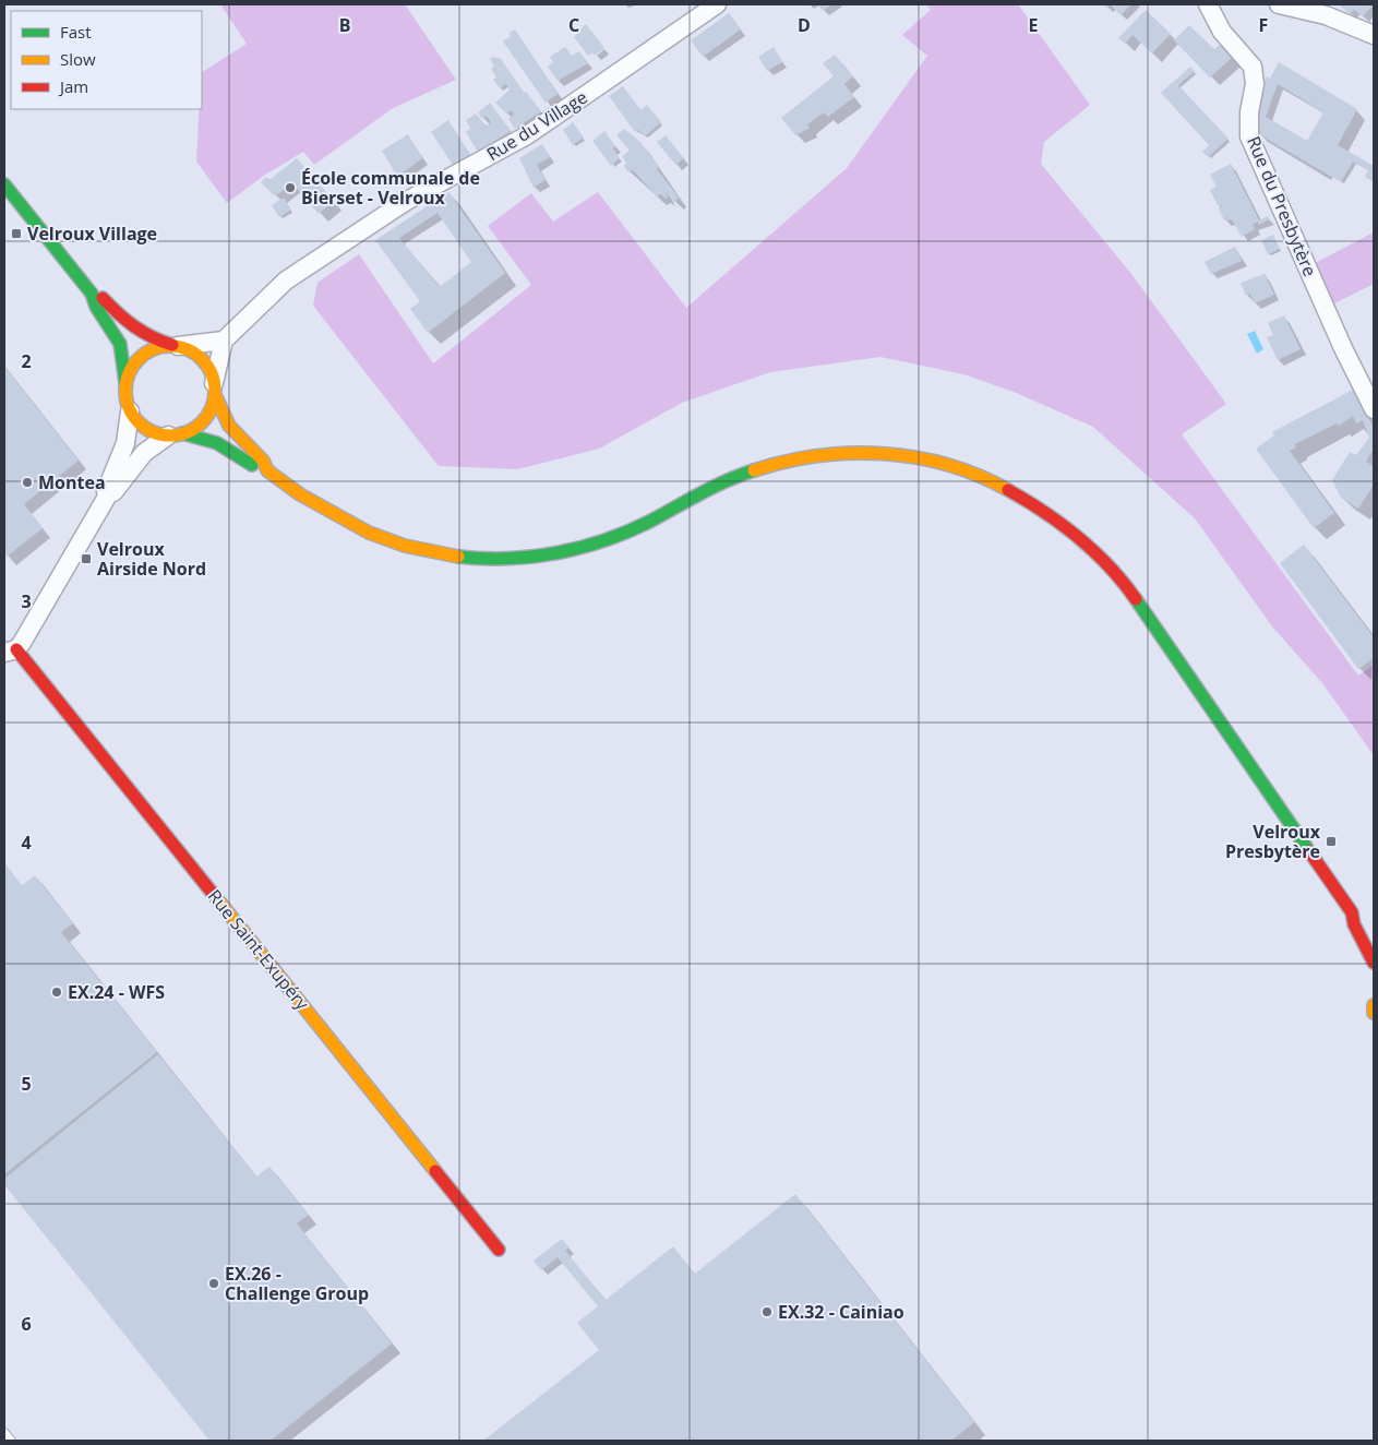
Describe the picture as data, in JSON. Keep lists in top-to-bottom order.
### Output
{
  "streets": {
    "street": ["Rue du Village", "Rue du Presbytère", "Rue Saint-Exupéry"]
  },
  "places": {
    "other": [
      "École communale de Bierset - Velroux",
      "Montea",
      "EX.24 - WFS",
      "EX.26 - Challenge Group",
      "EX.32 - Cainiao"
    ],
    "transit": ["Velroux Village", "Velroux Airside Nord", "Velroux Presbytère"]
  },
  "legend": ["Fast", "Slow", "Jam"],
  "grid": {
    "columns": [
      "B",
      "C",
      "D",
      "E",
      "F"
    ],
    "rows": [
      "2",
      "3",
      "4",
      "5",
      "6"
    ]
  }
}
